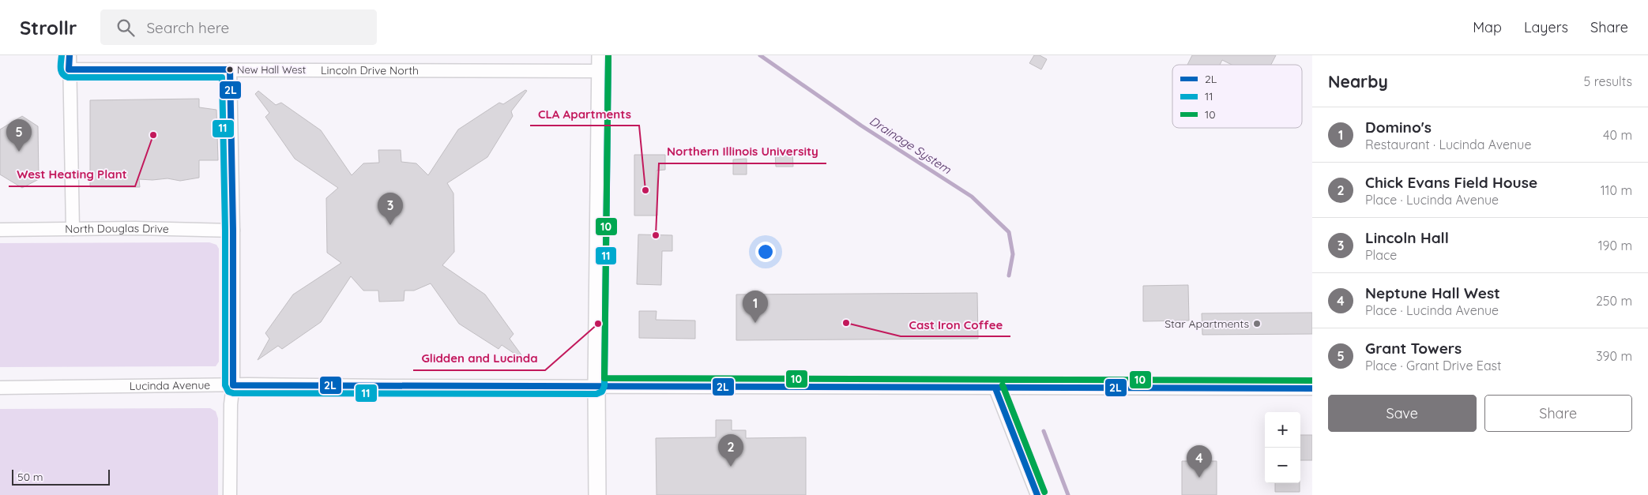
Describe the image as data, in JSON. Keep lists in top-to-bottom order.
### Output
{
  "streets": {
    "street": ["Lincoln Drive North", "North Douglas Drive", "Lucinda Avenue"]
  },
  "water": ["Drainage System"],
  "places": [
    "New Hall West",
    "West Heating Plant",
    "CLA Apartments",
    "Northern Illinois University",
    "Cast Iron Coffee",
    "Glidden and Lucinda",
    "Star Apartments"
  ],
  "lines": ["transit line 2L", "transit line 11", "transit line 10"],
  "legend": ["2L", "11", "10"],
  "scale_bar": "50 m",
  "page": {
    "header": "Strollr",
    "search": "Search here",
    "nav": ["Map", "Layers", "Share"],
    "heading": ["Nearby", "5 results"],
    "list": [
      {
        "mark": "1",
        "name": "Domino's",
        "note": "Restaurant · Lucinda Avenue",
        "value": "40 m"
      },
      {
        "mark": "2",
        "name": "Chick Evans Field House",
        "note": "Place · Lucinda Avenue",
        "value": "110 m"
      },
      {
        "mark": "3",
        "name": "Lincoln Hall",
        "note": "Place",
        "value": "190 m"
      },
      {
        "mark": "4",
        "name": "Neptune Hall West",
        "note": "Place · Lucinda Avenue",
        "value": "250 m"
      },
      {
        "mark": "5",
        "name": "Grant Towers",
        "note": "Place · Grant Drive East",
        "value": "390 m"
      }
    ],
    "pins": [
      "5",
      "3",
      "1",
      "2",
      "4"
    ],
    "buttons": ["Save", "Share"],
    "map_buttons": ["+", "−"],
    "scale": "50 m"
  }
}
